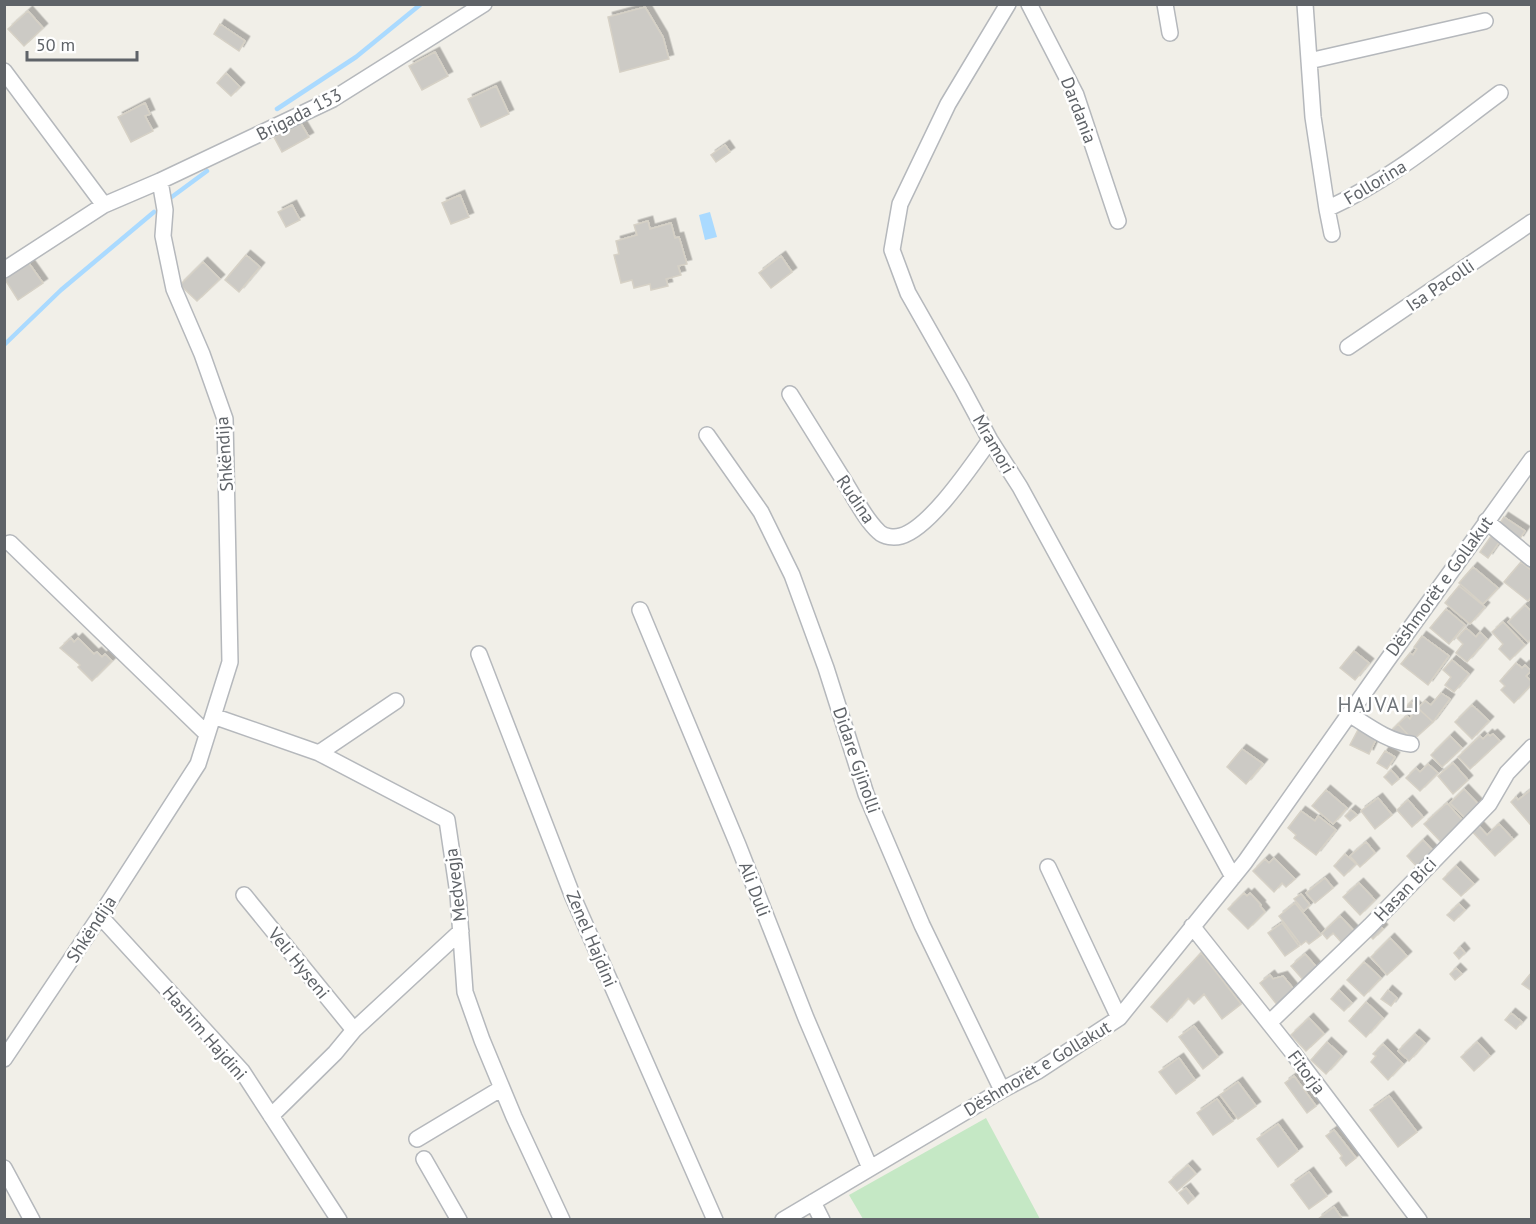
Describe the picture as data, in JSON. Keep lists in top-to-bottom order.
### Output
{
  "streets": {
    "street": [
      "Dardania",
      "Brigada 153",
      "Follorina",
      "Isa Pacolli",
      "Mramori",
      "Shkëndija",
      "Rudina",
      "Dëshmorët e Gollakut",
      "Didare Gjinolli",
      "Medvegja",
      "Ali Duli",
      "Hasan Bici",
      "Zenel Hajdini",
      "Veli Hyseni",
      "Hashim Hajdini",
      "Fitorja"
    ]
  },
  "crossings": [
    ["Brigada 153", "Shkëndija"],
    ["Mramori", "Rudina"],
    ["Mramori", "Dëshmorët e Gollakut"],
    ["Shkëndija", "Medvegja"],
    ["Shkëndija", "Hashim Hajdini"],
    ["Dëshmorët e Gollakut", "Didare Gjinolli"],
    ["Dëshmorët e Gollakut", "Ali Duli"],
    ["Dëshmorët e Gollakut", "Fitorja"],
    ["Hasan Bici", "Fitorja"]
  ],
  "districts": ["HAJVALI"],
  "scale_bar": "50 m"
}
